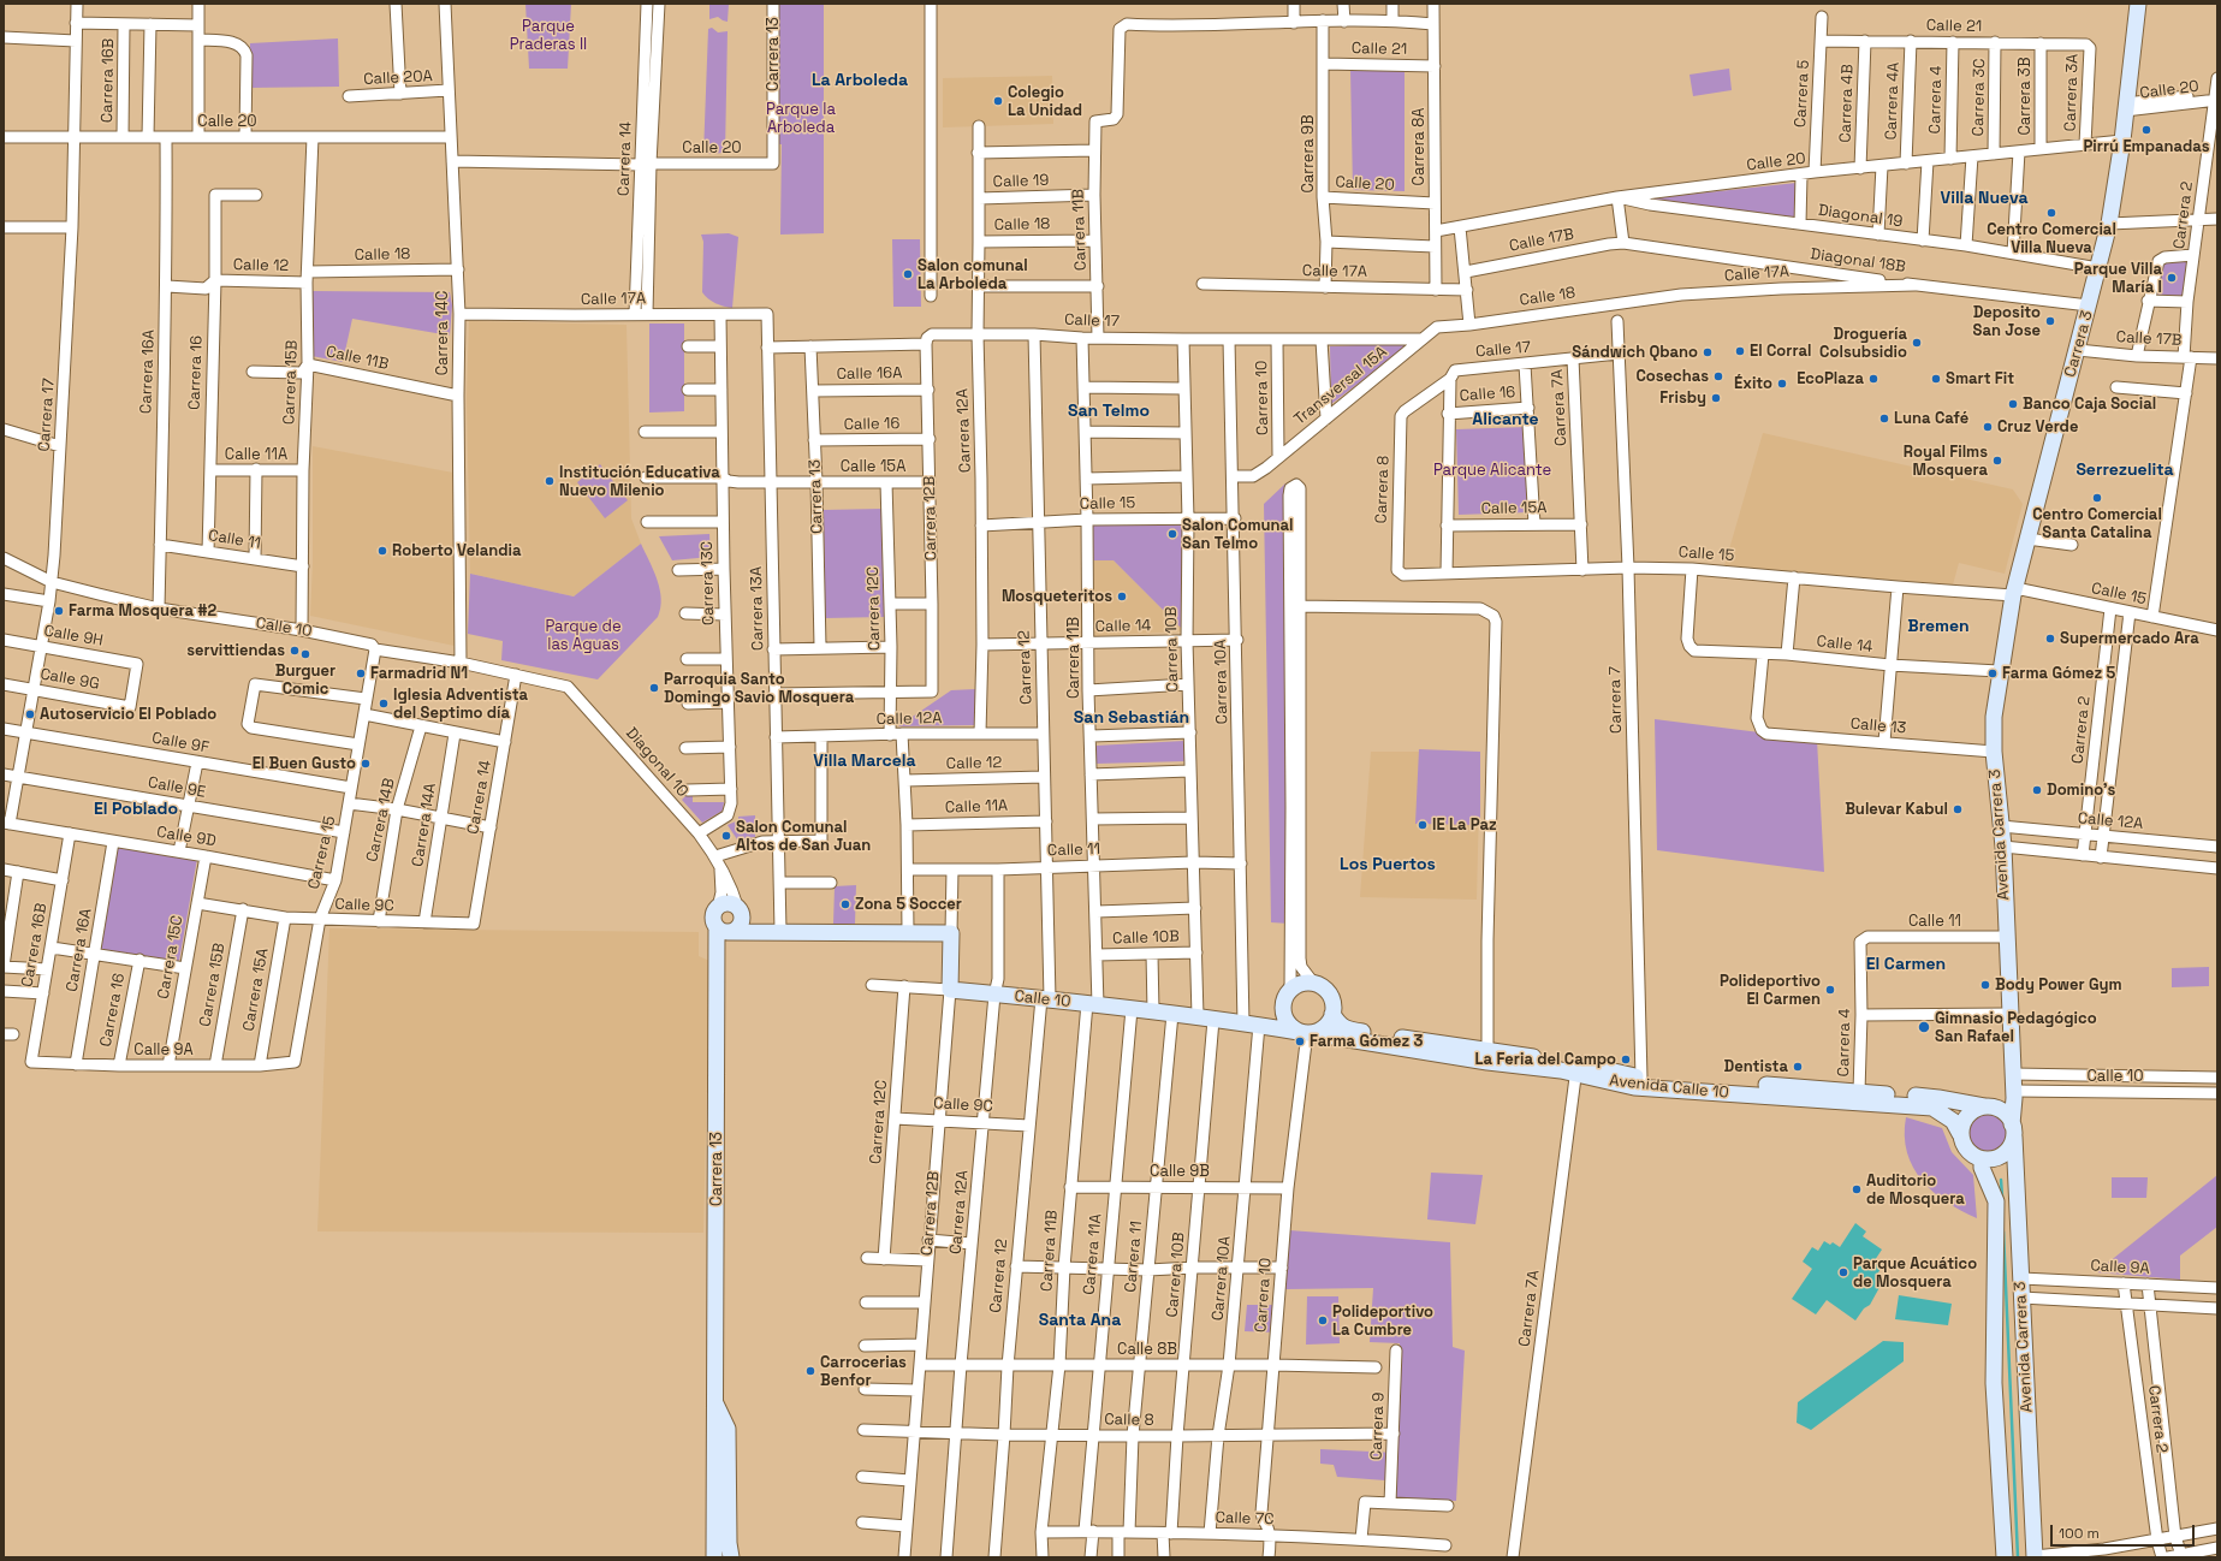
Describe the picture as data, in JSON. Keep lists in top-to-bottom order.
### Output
{
  "streets": {
    "street": [
      "Calle 21",
      "Carrera 13",
      "Calle 20A",
      "Carrera 16B",
      "Calle 20",
      "Carrera 3A",
      "Carrera 5",
      "Carrera 3B",
      "Carrera 3C",
      "Carrera 4",
      "Carrera 4A",
      "Carrera 4B",
      "Carrera 8A",
      "Carrera 9B",
      "Carrera 14",
      "Calle 19",
      "Carrera 2",
      "Diagonal 19",
      "Calle 18",
      "Carrera 11B",
      "Calle 17B",
      "Diagonal 18B",
      "Calle 12",
      "Calle 17A",
      "Calle 17",
      "Carrera 14C",
      "Carrera 3",
      "Calle 11B",
      "Carrera 16A",
      "Carrera 16",
      "Calle 16A",
      "Carrera 15B",
      "Transversal 15A",
      "Calle 16",
      "Carrera 10",
      "Carrera 7A",
      "Carrera 17",
      "Carrera 12A",
      "Calle 11A",
      "Calle 15A",
      "Carrera 8",
      "Calle 15",
      "Carrera 12B",
      "Calle 11",
      "Carrera 13C",
      "Carrera 13A",
      "Carrera 12C",
      "Calle 14",
      "Calle 10",
      "Calle 9H",
      "Carrera 10B",
      "Carrera 12",
      "Calle 9G",
      "Carrera 10A",
      "Carrera 7",
      "Calle 12A",
      "Calle 13",
      "Calle 9F",
      "Diagonal 10",
      "Calle 9E",
      "Carrera 14B",
      "Carrera 14A",
      "Avenida Carrera 3",
      "Calle 9D",
      "Carrera 15",
      "Calle 9C",
      "Calle 10B",
      "Carrera 15C",
      "Carrera 15A",
      "Calle 9A",
      "Avenida Calle 10",
      "Calle 9B",
      "Carrera 11A",
      "Carrera 11",
      "Calle 8B",
      "Calle 8",
      "Carrera 9",
      "Calle 7C"
    ]
  },
  "crossings": [
    ["Calle 21", "Carrera 3A"],
    ["Calle 21", "Carrera 5"],
    ["Calle 21", "Carrera 3B"],
    ["Calle 21", "Carrera 3C"],
    ["Calle 21", "Carrera 4"],
    ["Calle 21", "Carrera 4A"],
    ["Calle 21", "Carrera 4B"],
    ["Calle 21", "Carrera 8A"],
    ["Calle 21", "Carrera 9B"],
    ["Carrera 13", "Calle 20"],
    ["Carrera 13", "Calle 17"],
    ["Carrera 13", "Calle 16A"],
    ["Carrera 13", "Calle 16"],
    ["Carrera 13", "Calle 15A"],
    ["Carrera 13", "Diagonal 10"],
    ["Calle 20A", "Carrera 14C"],
    ["Carrera 16B", "Calle 20"],
    ["Carrera 16B", "Calle 9D"],
    ["Carrera 16B", "Calle 9A"],
    ["Calle 20", "Carrera 3A"],
    ["Calle 20", "Carrera 5"],
    ["Calle 20", "Carrera 3B"],
    ["Calle 20", "Carrera 3C"],
    ["Calle 20", "Carrera 4"],
    ["Calle 20", "Carrera 4A"],
    ["Calle 20", "Carrera 4B"],
    ["Calle 20", "Carrera 8A"],
    ["Calle 20", "Carrera 9B"],
    ["Calle 20", "Carrera 14"],
    ["Calle 20", "Carrera 2"],
    ["Calle 20", "Diagonal 19"],
    ["Calle 20", "Carrera 14C"],
    ["Calle 20", "Carrera 3"],
    ["Calle 20", "Carrera 16A"],
    ["Calle 20", "Carrera 15B"],
    ["Calle 20", "Carrera 17"],
    ["Carrera 4", "Calle 11"],
    ["Carrera 4", "Avenida Calle 10"],
    ["Carrera 8A", "Calle 17A"],
    ["Carrera 9B", "Calle 17A"],
    ["Carrera 14", "Calle 17A"],
    ["Carrera 14", "Calle 10"],
    ["Carrera 14", "Calle 9C"],
    ["Calle 19", "Carrera 11B"],
    ["Calle 19", "Carrera 12A"],
    ["Carrera 2", "Calle 17B"],
    ["Carrera 2", "Calle 15"],
    ["Carrera 2", "Calle 12A"],
    ["Carrera 2", "Calle 9A"],
    ["Diagonal 19", "Carrera 3"],
    ["Calle 18", "Carrera 11B"],
    ["Calle 18", "Calle 12"],
    ["Calle 18", "Calle 17A"],
    ["Calle 18", "Carrera 14C"],
    ["Calle 18", "Carrera 15B"],
    ["Calle 18", "Transversal 15A"],
    ["Calle 18", "Carrera 12A"],
    ["Carrera 11B", "Calle 17"],
    ["Carrera 11B", "Calle 15"],
    ["Carrera 11B", "Calle 11"],
    ["Carrera 11B", "Calle 14"],
    ["Carrera 11B", "Calle 10"],
    ["Carrera 11B", "Calle 10B"],
    ["Carrera 11B", "Calle 9B"],
    ["Carrera 11B", "Calle 8B"],
    ["Carrera 11B", "Calle 8"],
    ["Carrera 11B", "Calle 7C"],
    ["Calle 17B", "Diagonal 18B"],
    ["Calle 17B", "Carrera 3"],
    ["Diagonal 18B", "Calle 17A"],
    ["Diagonal 18B", "Carrera 3"],
    ["Calle 12", "Carrera 16"],
    ["Calle 12", "Carrera 15B"],
    ["Calle 12", "Carrera 12"],
    ["Calle 17A", "Carrera 14C"],
    ["Calle 17A", "Carrera 13C"],
    ["Calle 17A", "Carrera 13A"],
    ["Calle 17", "Transversal 15A"],
    ["Calle 17", "Carrera 10"],
    ["Calle 17", "Carrera 7A"],
    ["Calle 17", "Carrera 12A"],
    ["Calle 17", "Carrera 8"],
    ["Calle 17", "Carrera 12B"],
    ["Calle 17", "Carrera 13A"],
    ["Calle 17", "Carrera 10B"],
    ["Calle 17", "Carrera 12"],
    ["Calle 17", "Carrera 10A"],
    ["Calle 17", "Carrera 7"],
    ["Carrera 14C", "Calle 11B"],
    ["Carrera 14C", "Calle 10"],
    ["Carrera 3", "Calle 15"],
    ["Carrera 3", "Avenida Carrera 3"],
    ["Calle 11B", "Carrera 15B"],
    ["Carrera 16A", "Calle 11"],
    ["Carrera 16A", "Calle 10"],
    ["Carrera 16A", "Calle 9D"],
    ["Carrera 16A", "Calle 9A"],
    ["Carrera 16", "Calle 11A"],
    ["Carrera 16", "Calle 11"],
    ["Carrera 16", "Calle 9A"],
    ["Calle 16A", "Carrera 12B"],
    ["Carrera 15B", "Calle 11A"],
    ["Carrera 15B", "Calle 11"],
    ["Carrera 15B", "Calle 10"],
    ["Carrera 15B", "Calle 9C"],
    ["Carrera 15B", "Calle 9A"],
    ["Transversal 15A", "Carrera 10"],
    ["Transversal 15A", "Carrera 10A"],
    ["Calle 16", "Carrera 12B"],
    ["Carrera 10", "Avenida Calle 10"],
    ["Carrera 10", "Calle 9B"],
    ["Carrera 10", "Calle 8B"],
    ["Carrera 10", "Calle 8"],
    ["Carrera 10", "Calle 7C"],
    ["Carrera 7A", "Calle 15A"],
    ["Carrera 7A", "Calle 15"],
    ["Carrera 7A", "Avenida Calle 10"],
    ["Carrera 17", "Calle 10"],
    ["Carrera 17", "Calle 9H"],
    ["Carrera 17", "Calle 9G"],
    ["Carrera 17", "Calle 9F"],
    ["Carrera 17", "Calle 9E"],
    ["Carrera 17", "Calle 9D"],
    ["Carrera 12A", "Calle 15"],
    ["Carrera 12A", "Calle 11"],
    ["Carrera 12A", "Calle 14"],
    ["Carrera 12A", "Calle 10"],
    ["Carrera 12A", "Calle 12A"],
    ["Carrera 12A", "Calle 9C"],
    ["Carrera 12A", "Calle 8B"],
    ["Carrera 12A", "Calle 8"],
    ["Calle 11A", "Carrera 12"],
    ["Calle 15A", "Carrera 12B"],
    ["Calle 15A", "Carrera 13C"],
    ["Calle 15A", "Carrera 13A"],
    ["Calle 15A", "Carrera 12C"],
    ["Carrera 8", "Calle 15"],
    ["Calle 15", "Calle 14"],
    ["Calle 15", "Carrera 10B"],
    ["Calle 15", "Carrera 12"],
    ["Calle 15", "Carrera 10A"],
    ["Calle 15", "Carrera 7"],
    ["Calle 15", "Avenida Carrera 3"],
    ["Carrera 12B", "Calle 11"],
    ["Carrera 12B", "Carrera 12C"],
    ["Carrera 12B", "Calle 10"],
    ["Carrera 12B", "Calle 9C"],
    ["Carrera 12B", "Calle 8B"],
    ["Carrera 12B", "Calle 8"],
    ["Calle 11", "Carrera 10B"],
    ["Calle 11", "Carrera 12"],
    ["Calle 11", "Carrera 10A"],
    ["Calle 11", "Avenida Carrera 3"],
    ["Carrera 13C", "Diagonal 10"],
    ["Carrera 13A", "Calle 12A"],
    ["Carrera 12C", "Calle 10"],
    ["Carrera 12C", "Calle 12A"],
    ["Carrera 12C", "Calle 9C"],
    ["Calle 14", "Carrera 10B"],
    ["Calle 14", "Carrera 12"],
    ["Calle 14", "Carrera 10A"],
    ["Calle 14", "Calle 13"],
    ["Calle 14", "Avenida Carrera 3"],
    ["Calle 10", "Carrera 10B"],
    ["Calle 10", "Carrera 12"],
    ["Calle 10", "Diagonal 10"],
    ["Calle 10", "Avenida Carrera 3"],
    ["Calle 10", "Carrera 15"],
    ["Calle 10", "Avenida Calle 10"],
    ["Calle 10", "Carrera 11A"],
    ["Calle 10", "Carrera 11"],
    ["Calle 9H", "Calle 9G"],
    ["Carrera 10B", "Calle 10B"],
    ["Carrera 10B", "Avenida Calle 10"],
    ["Carrera 10B", "Calle 9B"],
    ["Carrera 10B", "Calle 8B"],
    ["Carrera 10B", "Calle 8"],
    ["Carrera 10B", "Calle 7C"],
    ["Carrera 12", "Calle 12A"],
    ["Carrera 12", "Calle 9C"],
    ["Carrera 12", "Calle 8B"],
    ["Carrera 12", "Calle 8"],
    ["Carrera 10A", "Avenida Calle 10"],
    ["Carrera 10A", "Calle 9B"],
    ["Carrera 10A", "Calle 8B"],
    ["Carrera 10A", "Calle 8"],
    ["Carrera 10A", "Calle 7C"],
    ["Carrera 7", "Avenida Calle 10"],
    ["Calle 12A", "Avenida Carrera 3"],
    ["Calle 13", "Avenida Carrera 3"],
    ["Calle 9F", "Carrera 15"],
    ["Calle 9E", "Carrera 15"],
    ["Carrera 14B", "Calle 9C"],
    ["Carrera 14A", "Calle 9C"],
    ["Avenida Carrera 3", "Calle 9A"],
    ["Avenida Carrera 3", "Avenida Calle 10"],
    ["Calle 9D", "Carrera 15"],
    ["Calle 9D", "Carrera 15C"],
    ["Carrera 15", "Calle 9C"],
    ["Carrera 15", "Calle 9A"],
    ["Calle 9C", "Carrera 15C"],
    ["Calle 9C", "Carrera 15A"],
    ["Carrera 15C", "Calle 9A"],
    ["Carrera 15A", "Calle 9A"],
    ["Calle 9B", "Carrera 11A"],
    ["Calle 9B", "Carrera 11"],
    ["Carrera 11A", "Calle 8B"],
    ["Carrera 11A", "Calle 8"],
    ["Carrera 11A", "Calle 7C"],
    ["Carrera 11", "Calle 8B"],
    ["Carrera 11", "Calle 8"],
    ["Carrera 11", "Calle 7C"],
    ["Calle 8", "Carrera 9"]
  ],
  "districts": [
    "La Arboleda",
    "Villa Nueva",
    "San Telmo",
    "Alicante",
    "Serrezuelita",
    "Bremen",
    "San Sebastián",
    "Villa Marcela",
    "El Poblado",
    "Los Puertos",
    "El Carmen",
    "Santa Ana"
  ],
  "parks": [
    "Parque Praderas II",
    "Parque la Arboleda",
    "Parque Alicante",
    "Parque de las Aguas"
  ],
  "places": [
    "Colegio La Unidad",
    "Pirrú Empanadas",
    "Centro Comercial Villa Nueva",
    "Salon comunal La Arboleda",
    "Parque Villa María I",
    "Deposito San Jose",
    "Droguería Colsubsidio",
    "El Corral",
    "Sándwich Qbano",
    "Cosechas",
    "EcoPlaza",
    "Smart Fit",
    "Éxito",
    "Frisby",
    "Banco Caja Social",
    "Luna Café",
    "Cruz Verde",
    "Royal Films Mosquera",
    "Institución Educativa Nuevo Milenio",
    "Centro Comercial Santa Catalina",
    "Salon Comunal San Telmo",
    "Roberto Velandia",
    "Mosqueteritos",
    "Farma Mosquera #2",
    "Supermercado Ara",
    "servittiendas",
    "Burguer Comic",
    "Farmadrid N1",
    "Farma Gómez 5",
    "Parroquia Santo Domingo Savio Mosquera",
    "Iglesia Adventista del Septimo día",
    "Autoservicio El Poblado",
    "El Buen Gusto",
    "Domino's",
    "Bulevar Kabul",
    "IE La Paz",
    "Salon Comunal Altos de San Juan",
    "Zona 5 Soccer",
    "Body Power Gym",
    "Polideportivo El Carmen",
    "Gimnasio Pedagógico San Rafael",
    "Farma Gómez 3",
    "La Feria del Campo",
    "Dentista",
    "Auditorio de Mosquera",
    "Parque Acuático de Mosquera",
    "Polideportivo La Cumbre",
    "Carrocerias Benfor"
  ],
  "scale_bar": "100 m"
}
